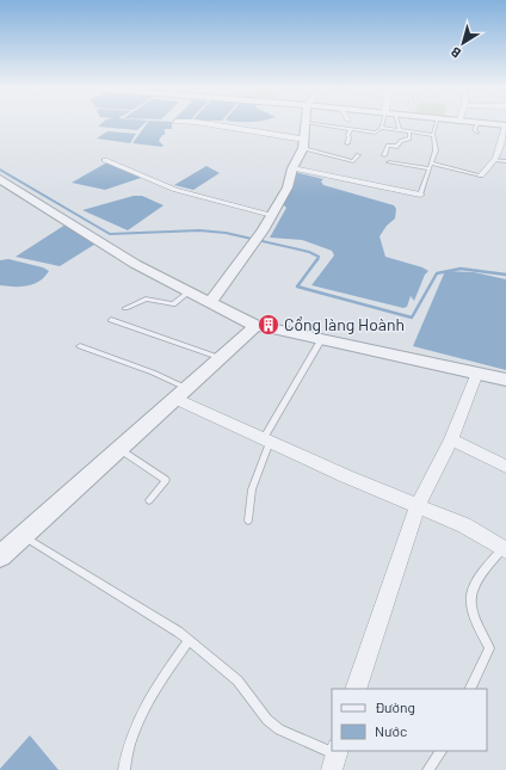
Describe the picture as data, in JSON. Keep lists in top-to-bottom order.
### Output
{
  "places": {
    "building": ["Cổng làng Hoành"]
  },
  "legend": ["Đường", "Nước"],
  "north": "bottom left"
}
